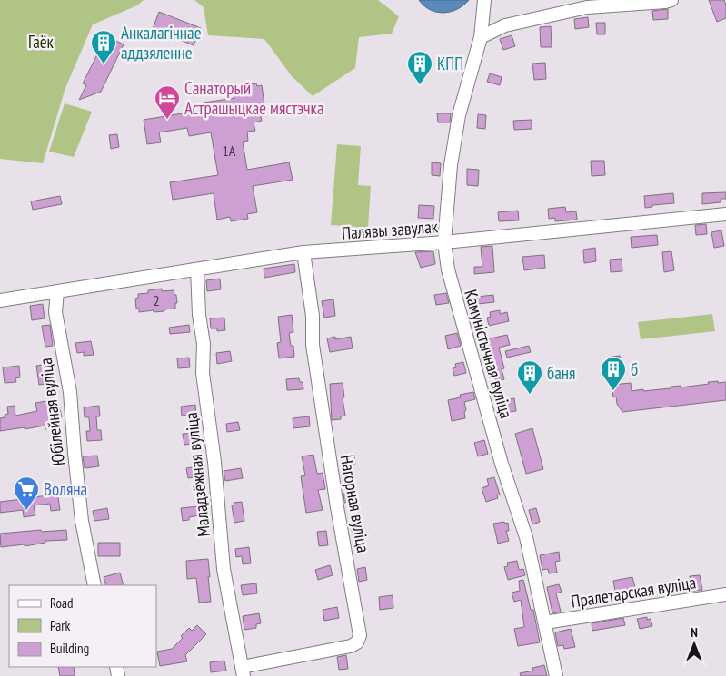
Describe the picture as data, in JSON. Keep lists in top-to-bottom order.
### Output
{
  "streets": {
    "street": [
      "Палявы завулак",
      "Камуністычная вуліца",
      "Юбілейная вуліца",
      "Маладзёжная вуліца",
      "Нагорная вуліца",
      "Пралетарская вуліца"
    ]
  },
  "crossings": [
    ["Палявы завулак", "Камуністычная вуліца"],
    ["Палявы завулак", "Юбілейная вуліца"],
    ["Палявы завулак", "Маладзёжная вуліца"],
    ["Палявы завулак", "Нагорная вуліца"],
    ["Камуністычная вуліца", "Пралетарская вуліца"],
    ["Маладзёжная вуліца", "Нагорная вуліца"]
  ],
  "parks": ["Гаёк"],
  "places": {
    "building": [
      "Анкалагічнае аддзяленне",
      "КПП",
      "б",
      "баня"
    ],
    "hotel": ["Санаторый Астрашыцкае мястэчка"],
    "supermarket": ["Воляна"]
  },
  "house_numbers": ["1А", "2"],
  "legend": ["Road", "Park", "Building"],
  "north": "top"
}
